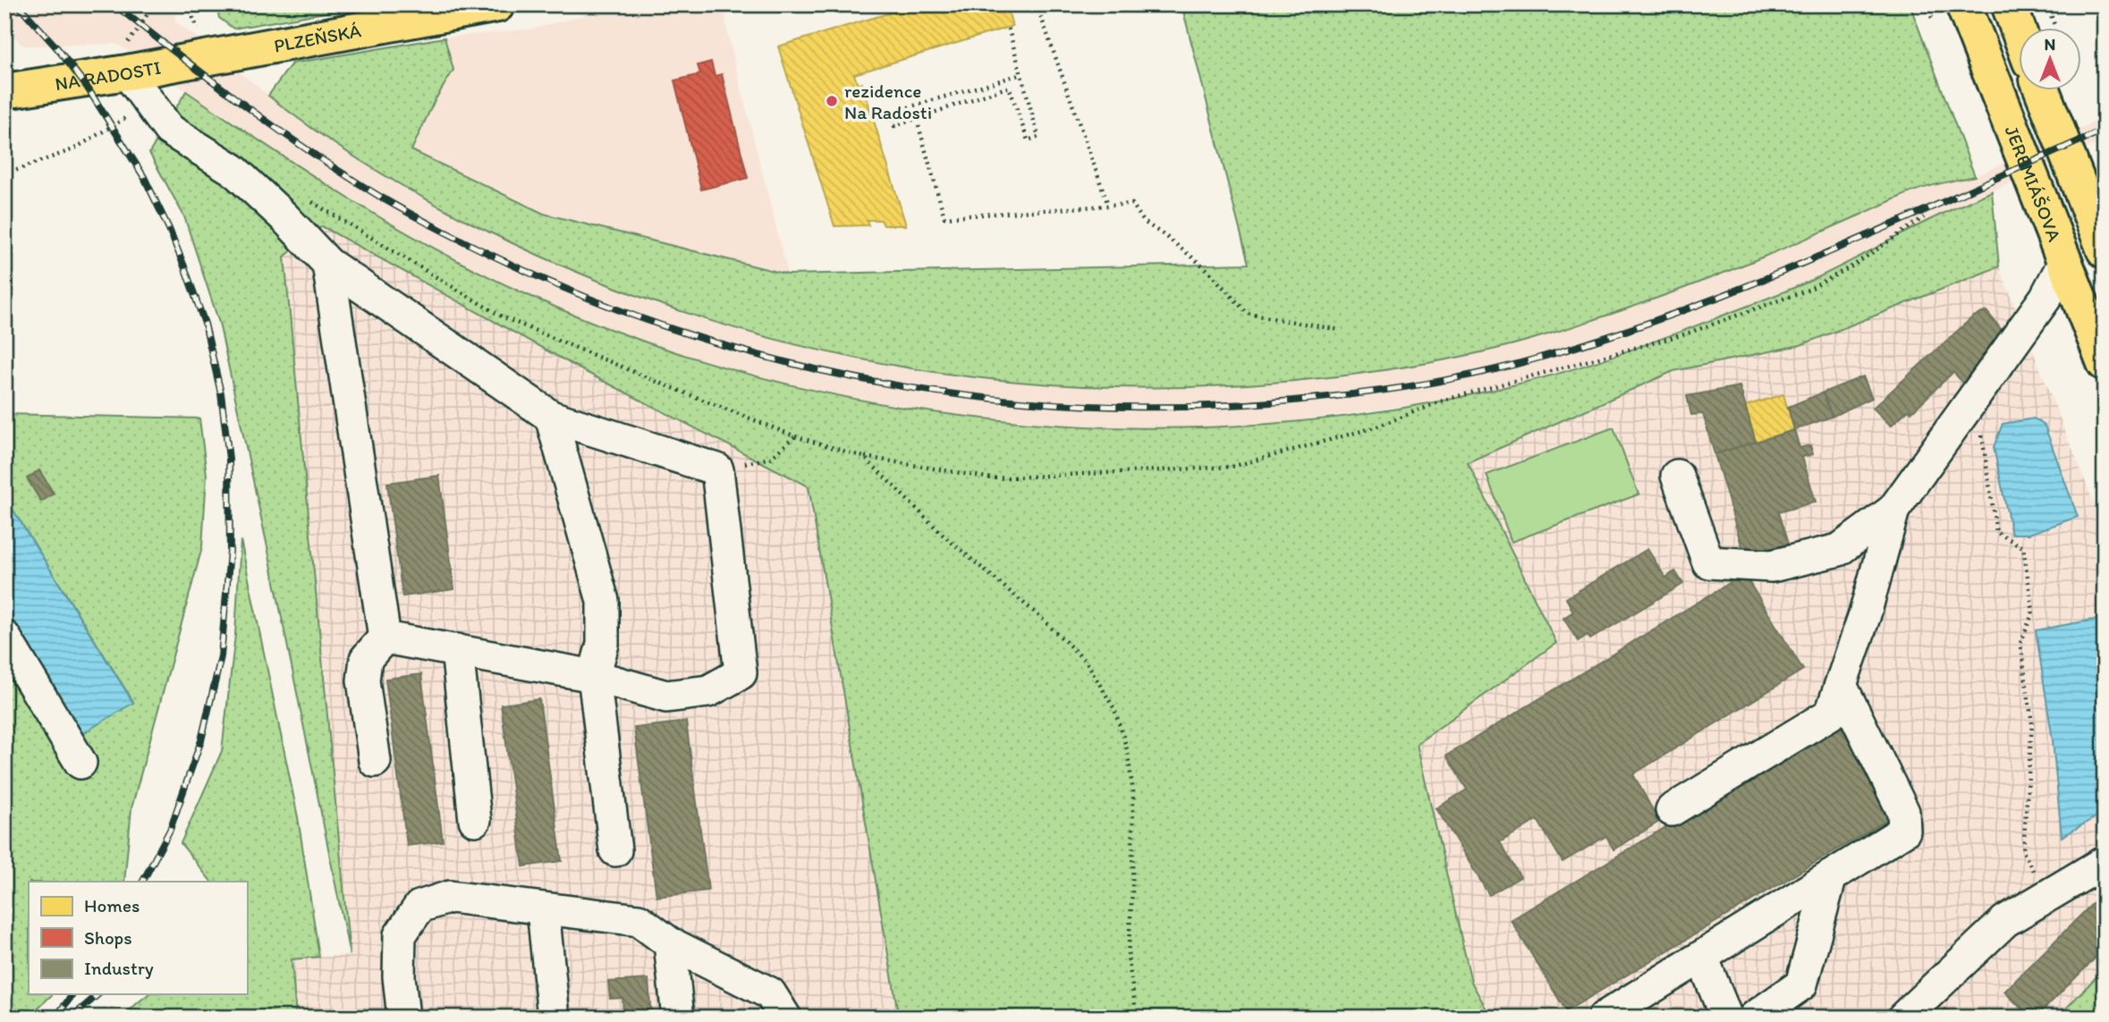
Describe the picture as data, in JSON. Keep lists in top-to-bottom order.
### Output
{
  "streets": {
    "main road": ["PLZEŇSKÁ", "NA RADOSTI", "JEREMIÁŠOVA"]
  },
  "crossings": [
    ["PLZEŇSKÁ", "NA RADOSTI"]
  ],
  "places": ["rezidence Na Radosti"],
  "legend": ["Homes", "Shops", "Industry"],
  "north": "top"
}
